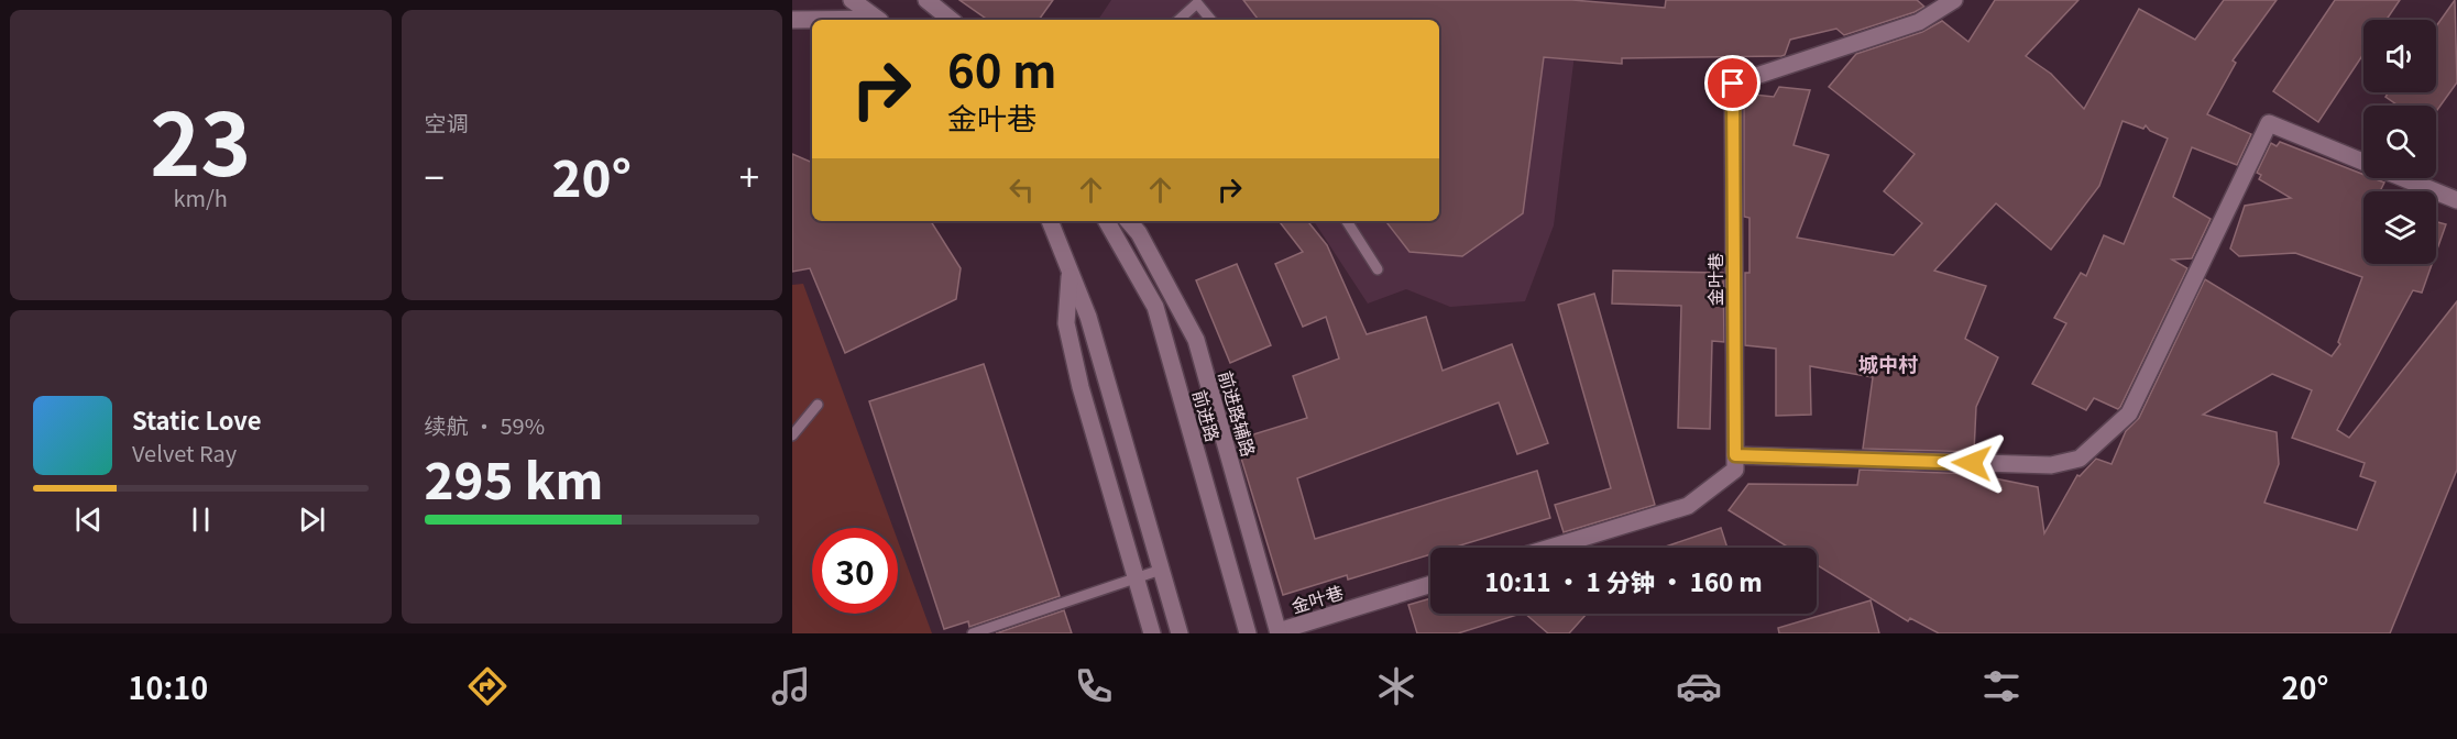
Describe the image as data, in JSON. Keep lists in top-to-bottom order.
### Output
{
  "streets": {
    "street": ["金叶巷", "前进路辅路", "前进路"]
  },
  "crossings": [
    ["金叶巷", "前进路辅路"]
  ],
  "districts": ["城中村"],
  "page": {
    "tile": [
      ["23", "km/h"],
      "空调",
      ["续航 · 59%", "295 km"]
    ],
    "turn": ["60 m", "金叶巷"],
    "heat": ["−", "20°", "+"],
    "song": ["Static Love", "Velvet Ray"],
    "limit": "30",
    "trip": "10:11 · 1 分钟 · 160 m",
    "tabs": ["10:10", "20°"]
  }
}
